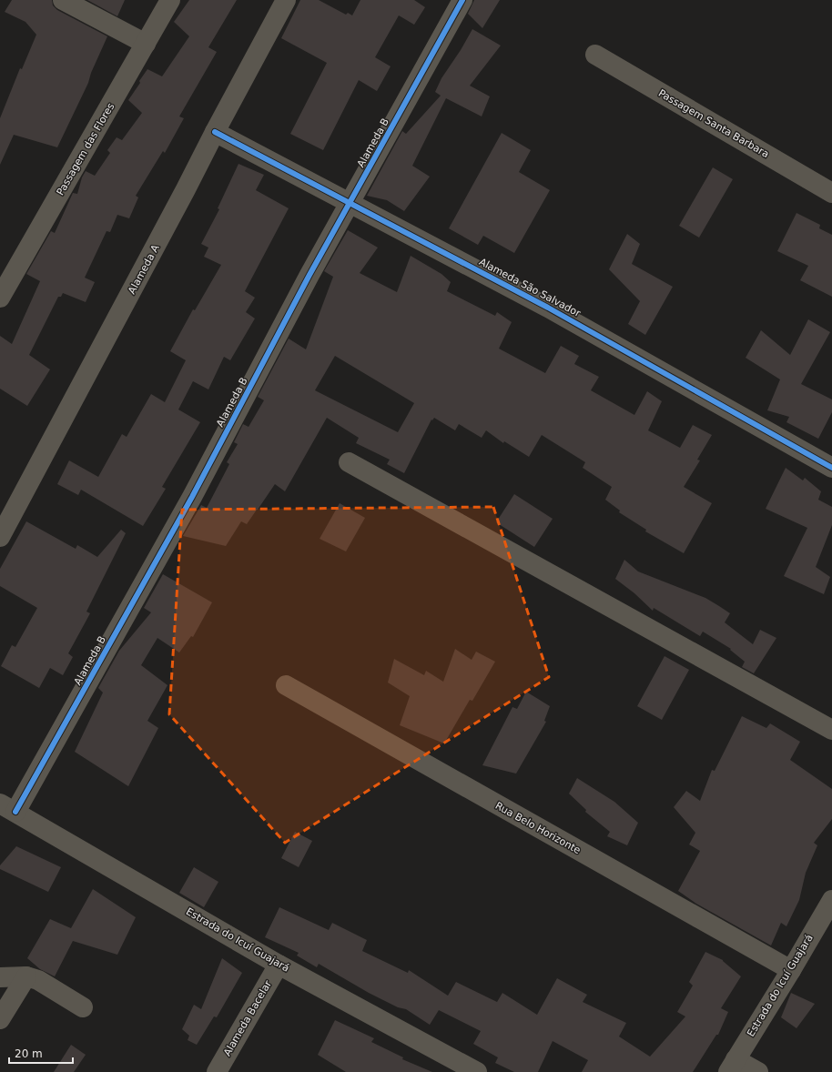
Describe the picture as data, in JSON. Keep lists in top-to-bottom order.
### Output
{
  "streets": {
    "street": [
      "Passagem Santa Barbara",
      "Alameda B",
      "Passagem das Flores",
      "Alameda A",
      "Alameda São Salvador",
      "Rua Belo Horizonte",
      "Estrada do Icuí Guajará",
      "Alameda Bacelar"
    ]
  },
  "crossings": [
    ["Alameda B", "Alameda São Salvador"],
    ["Alameda B", "Estrada do Icuí Guajará"],
    ["Alameda A", "Alameda São Salvador"],
    ["Rua Belo Horizonte", "Estrada do Icuí Guajará"],
    ["Estrada do Icuí Guajará", "Alameda Bacelar"]
  ],
  "scale_bar": "20 m"
}
